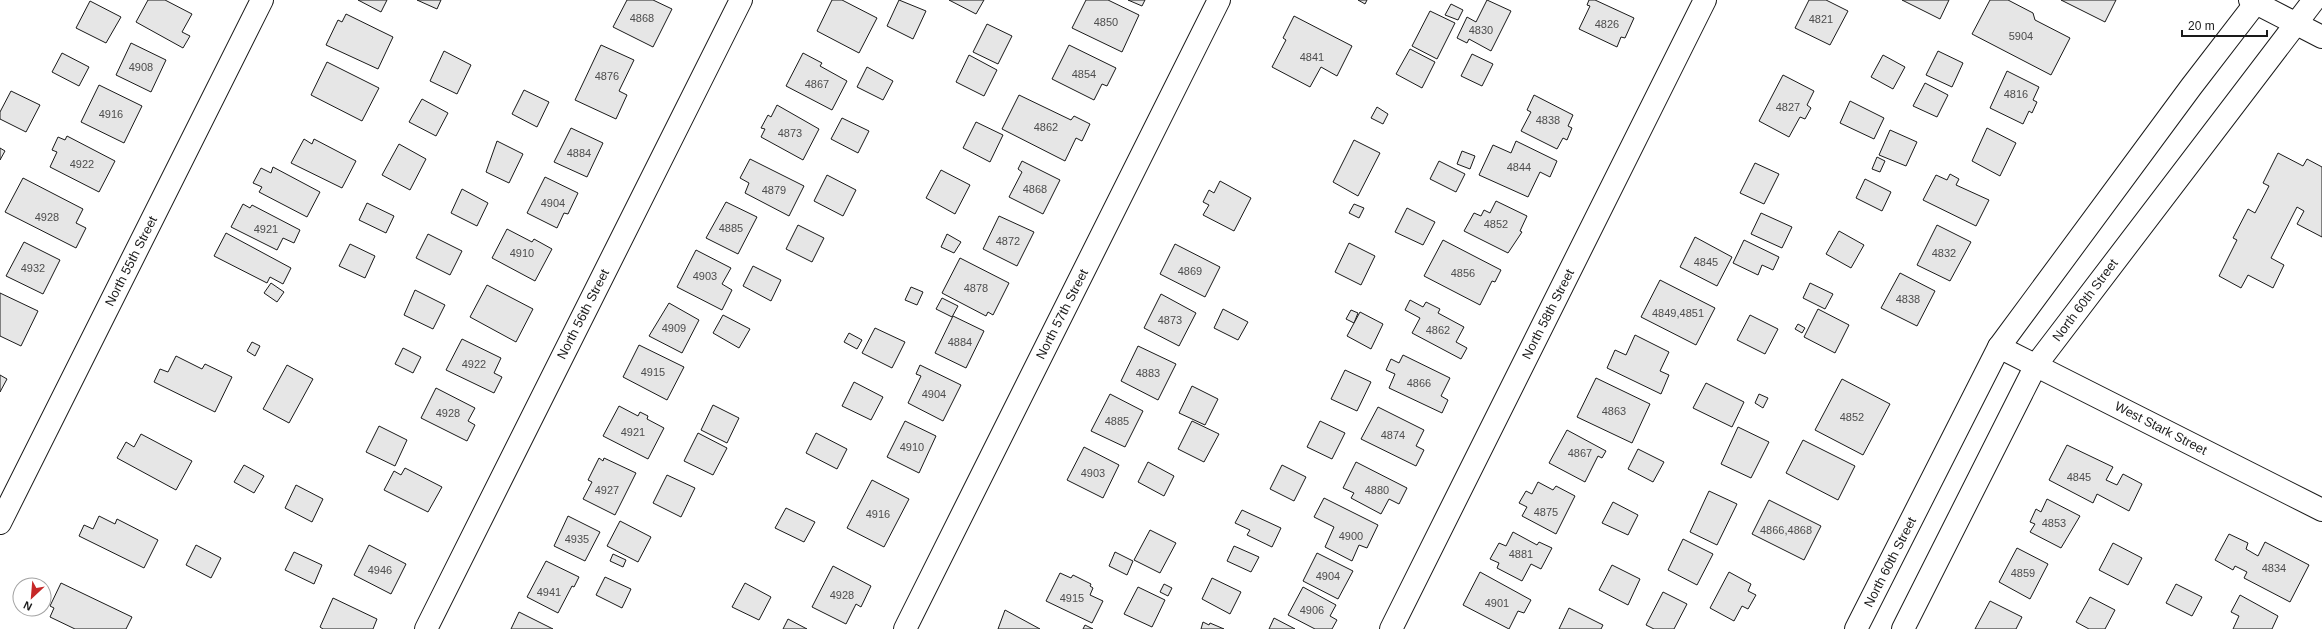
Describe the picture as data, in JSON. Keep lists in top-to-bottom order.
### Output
{
  "streets": {
    "street": [
      "North 55th Street",
      "North 60th Street",
      "North 56th Street",
      "North 57th Street",
      "North 58th Street",
      "West Stark Street"
    ]
  },
  "crossings": [
    ["North 60th Street", "West Stark Street"]
  ],
  "house_numbers": [
    "4868",
    "4821",
    "4850",
    "4826",
    "4830",
    "5904",
    "4841",
    "4908",
    "4854",
    "4876",
    "4867",
    "4816",
    "4827",
    "4916",
    "4838",
    "4862",
    "4873",
    "4884",
    "4922",
    "4844",
    "4868",
    "4879",
    "4904",
    "4928",
    "4852",
    "4885",
    "4921",
    "4872",
    "4910",
    "4832",
    "4845",
    "4932",
    "4869",
    "4856",
    "4903",
    "4878",
    "4838",
    "4849,4851",
    "4873",
    "4909",
    "4862",
    "4884",
    "4922",
    "4915",
    "4883",
    "4866",
    "4904",
    "4863",
    "4928",
    "4852",
    "4885",
    "4921",
    "4874",
    "4910",
    "4867",
    "4903",
    "4845",
    "4927",
    "4880",
    "4875",
    "4916",
    "4853",
    "4866,4868",
    "4900",
    "4935",
    "4881",
    "4834",
    "4946",
    "4859",
    "4904",
    "4941",
    "4928",
    "4915",
    "4901",
    "4906"
  ],
  "scale_bar": "20 m",
  "north": "bottom left"
}
